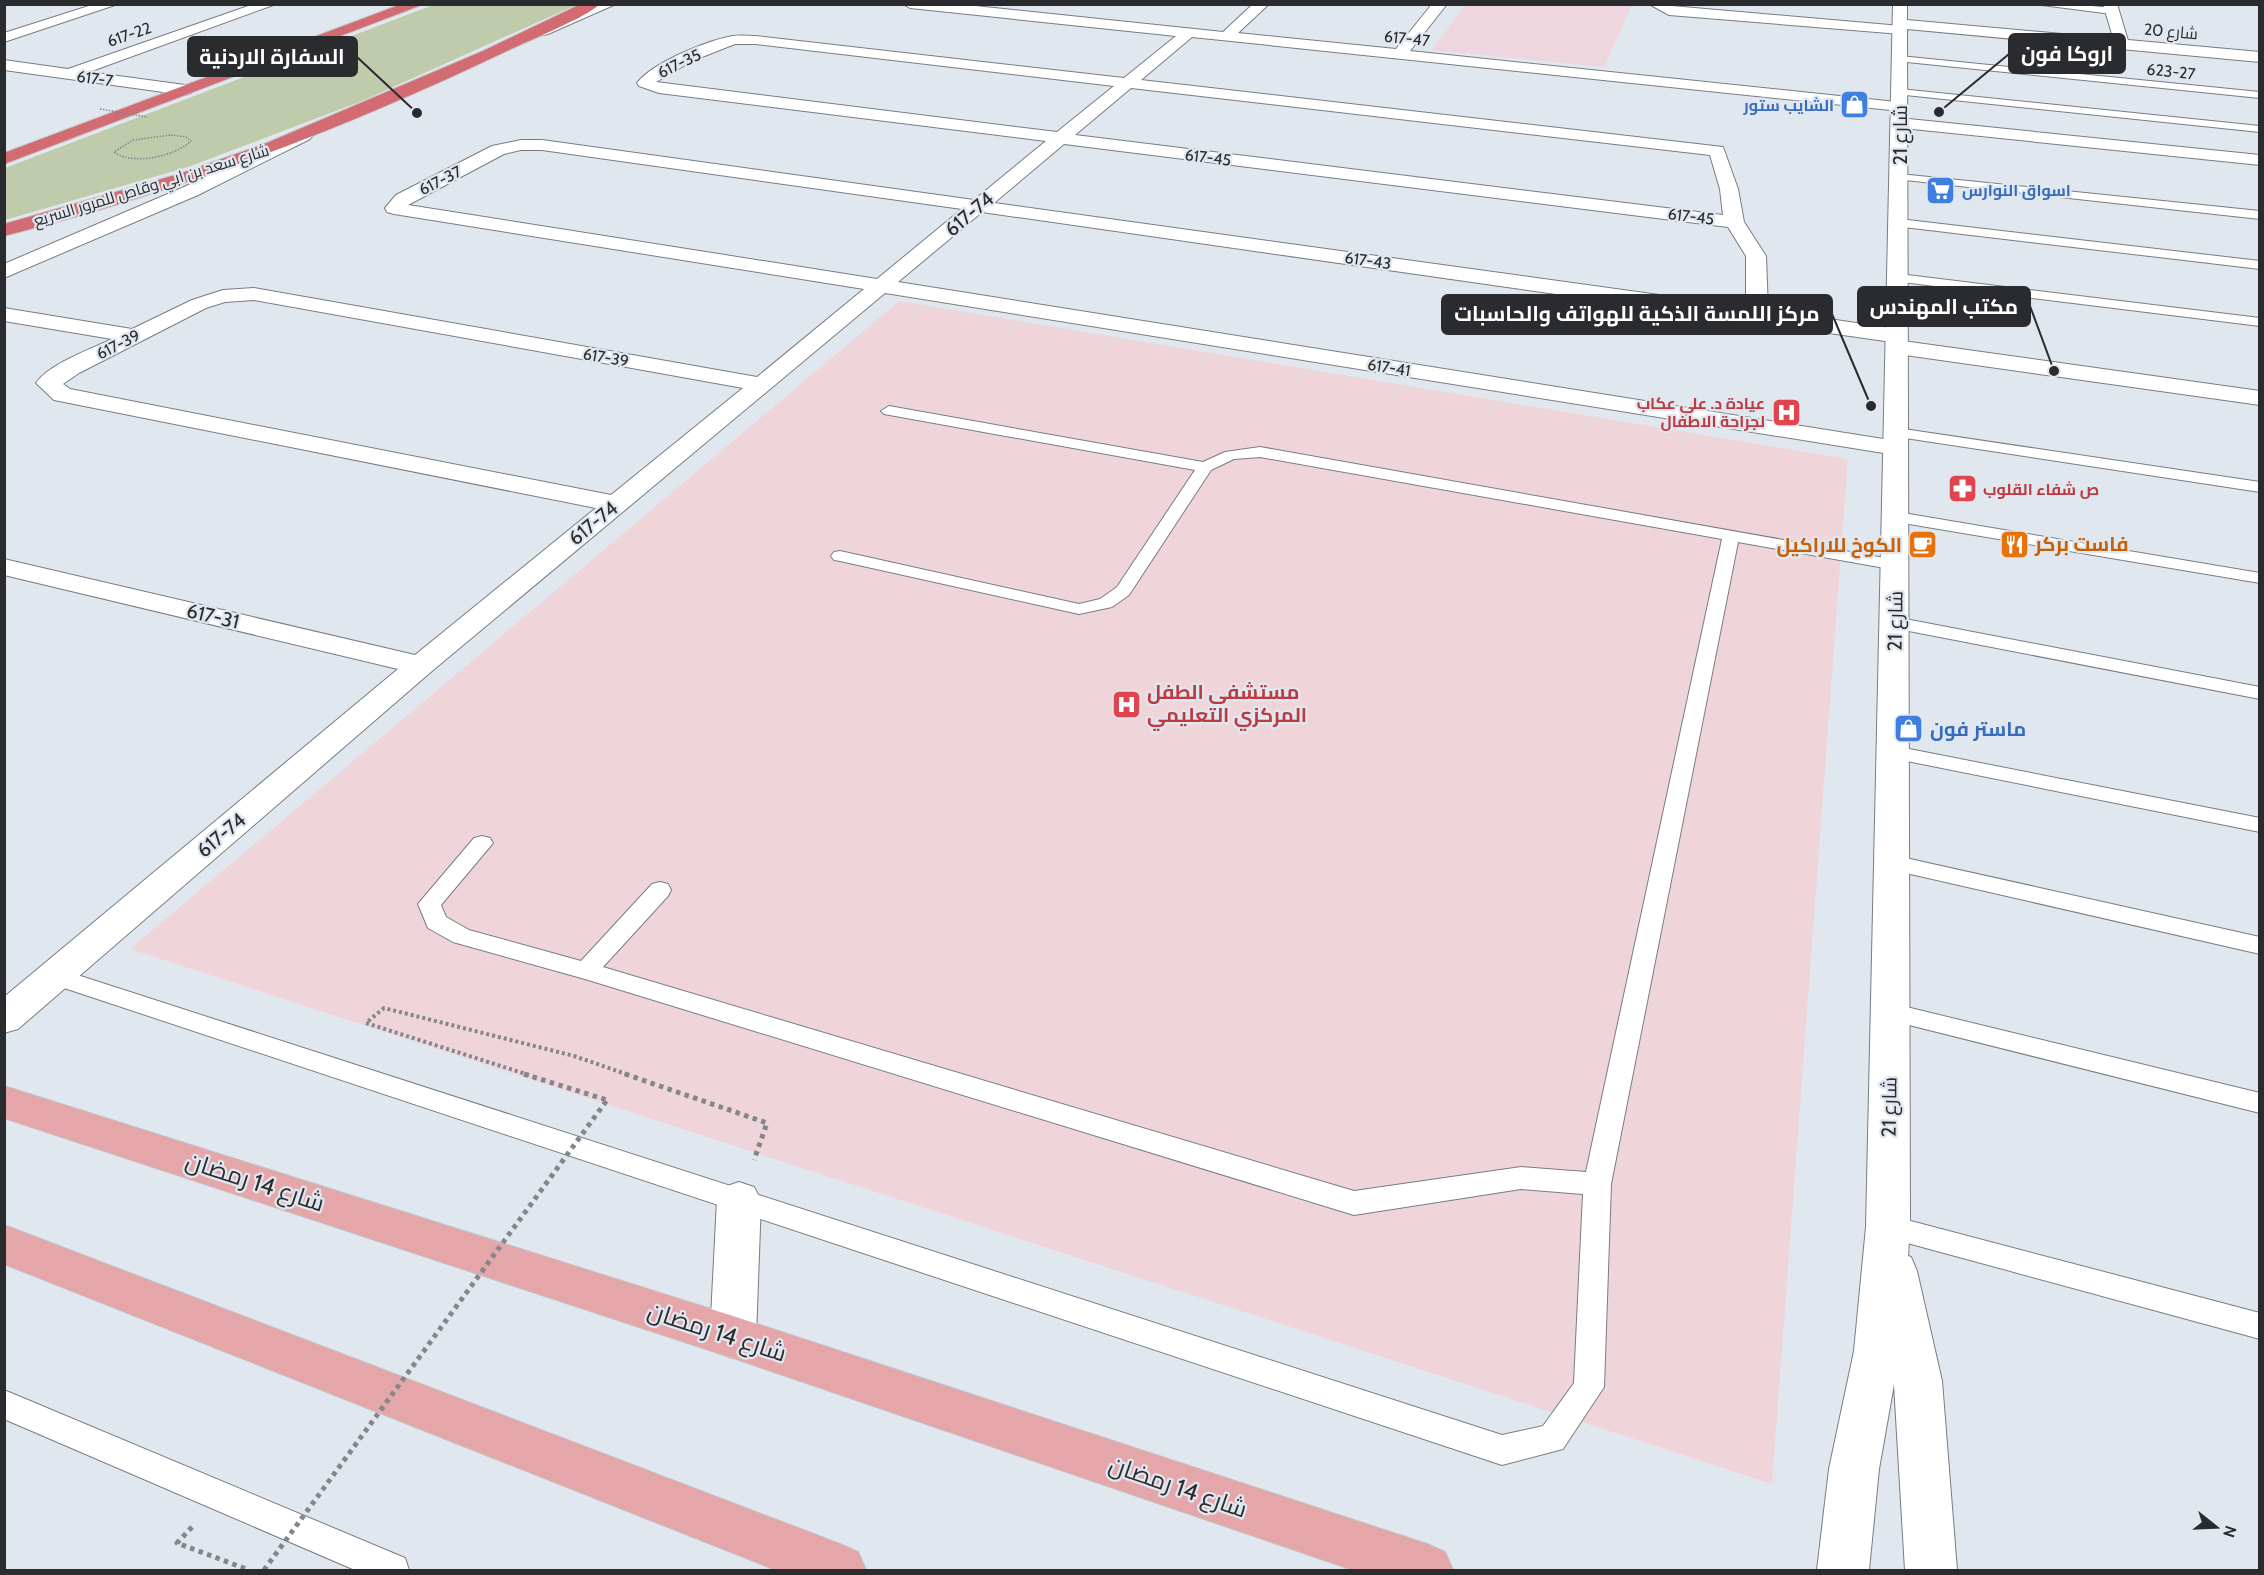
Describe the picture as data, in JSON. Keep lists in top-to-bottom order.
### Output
{
  "streets": {
    "highway": ["شارع سعد بن ابي وقاص للمرور السريع"],
    "main road": ["شارع 14 رمضان"],
    "street": [
      "شارع 20",
      "617-22",
      "617-47",
      "617-35",
      "617-7",
      "شارع 21",
      "617-45",
      "617-37",
      "617-74",
      "617-43",
      "617-39",
      "617-41",
      "617-31"
    ],
    "lane": ["623-27"]
  },
  "crossings": [
    ["شارع 20", "شارع 21"],
    ["617-22", "617-7"],
    ["617-47", "شارع 21"],
    ["617-47", "617-74"],
    ["617-35", "617-45"],
    ["617-35", "617-74"],
    ["623-27", "شارع 21"],
    ["شارع 21", "617-43"],
    ["شارع 21", "617-41"],
    ["617-45", "617-74"],
    ["617-37", "617-74"],
    ["617-37", "617-43"],
    ["617-37", "617-41"],
    ["617-74", "617-43"],
    ["617-74", "617-39"],
    ["617-74", "617-41"],
    ["617-74", "617-31"]
  ],
  "places": {
    "shop": ["الشايب ستور", "ماستر فون"],
    "other": [
      "اروكا فون",
      "السفارة الاردنية",
      "مكتب المهندس",
      "مركز اللمسة الذكية للهواتف والحاسبات"
    ],
    "supermarket": ["اسواق النوارس"],
    "hospital": ["عيادة د. علي عكاب لجراحة الاطفال", "مستشفى الطفل المركزي التعليمي"],
    "pharmacy": ["ص شفاء القلوب"],
    "restaurant": ["فاست بركر"],
    "cafe": ["الكوخ للاراكيل"]
  },
  "north": "right"
}
